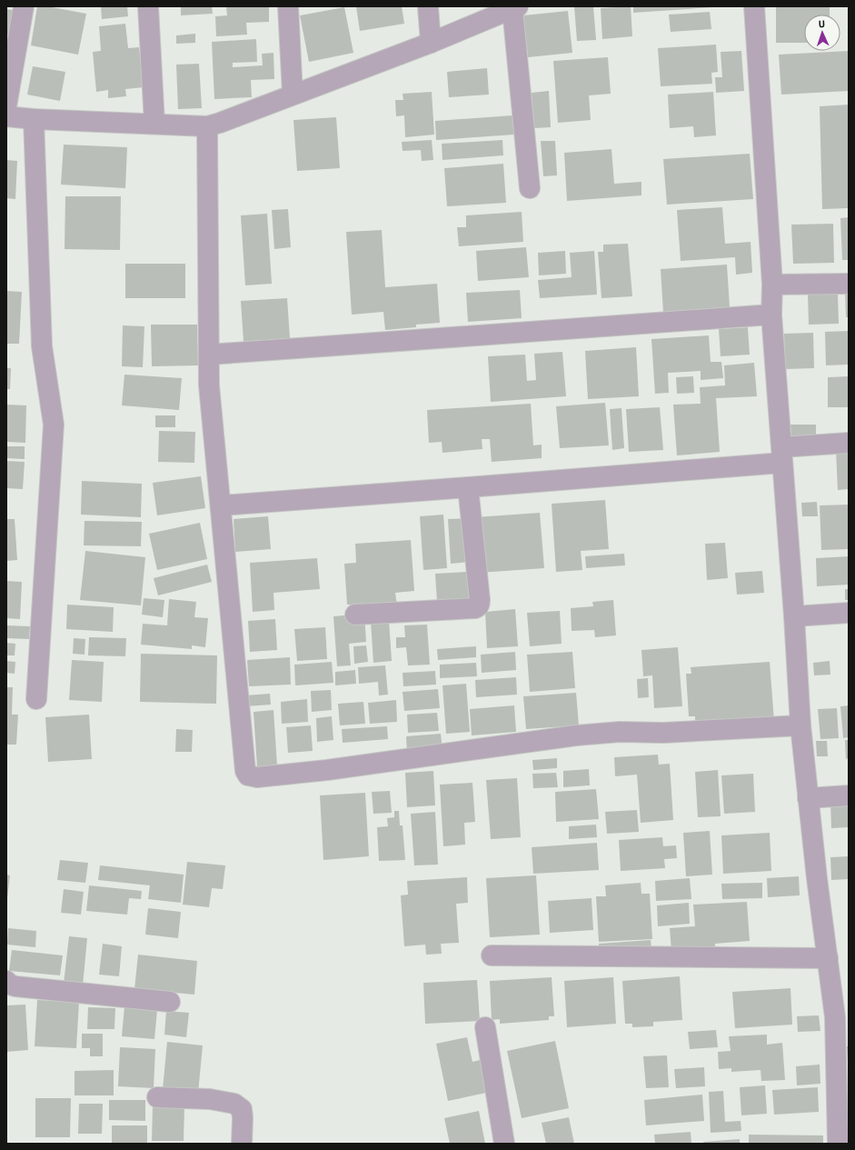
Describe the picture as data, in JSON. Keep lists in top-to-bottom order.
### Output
{
  "north": "top"
}
